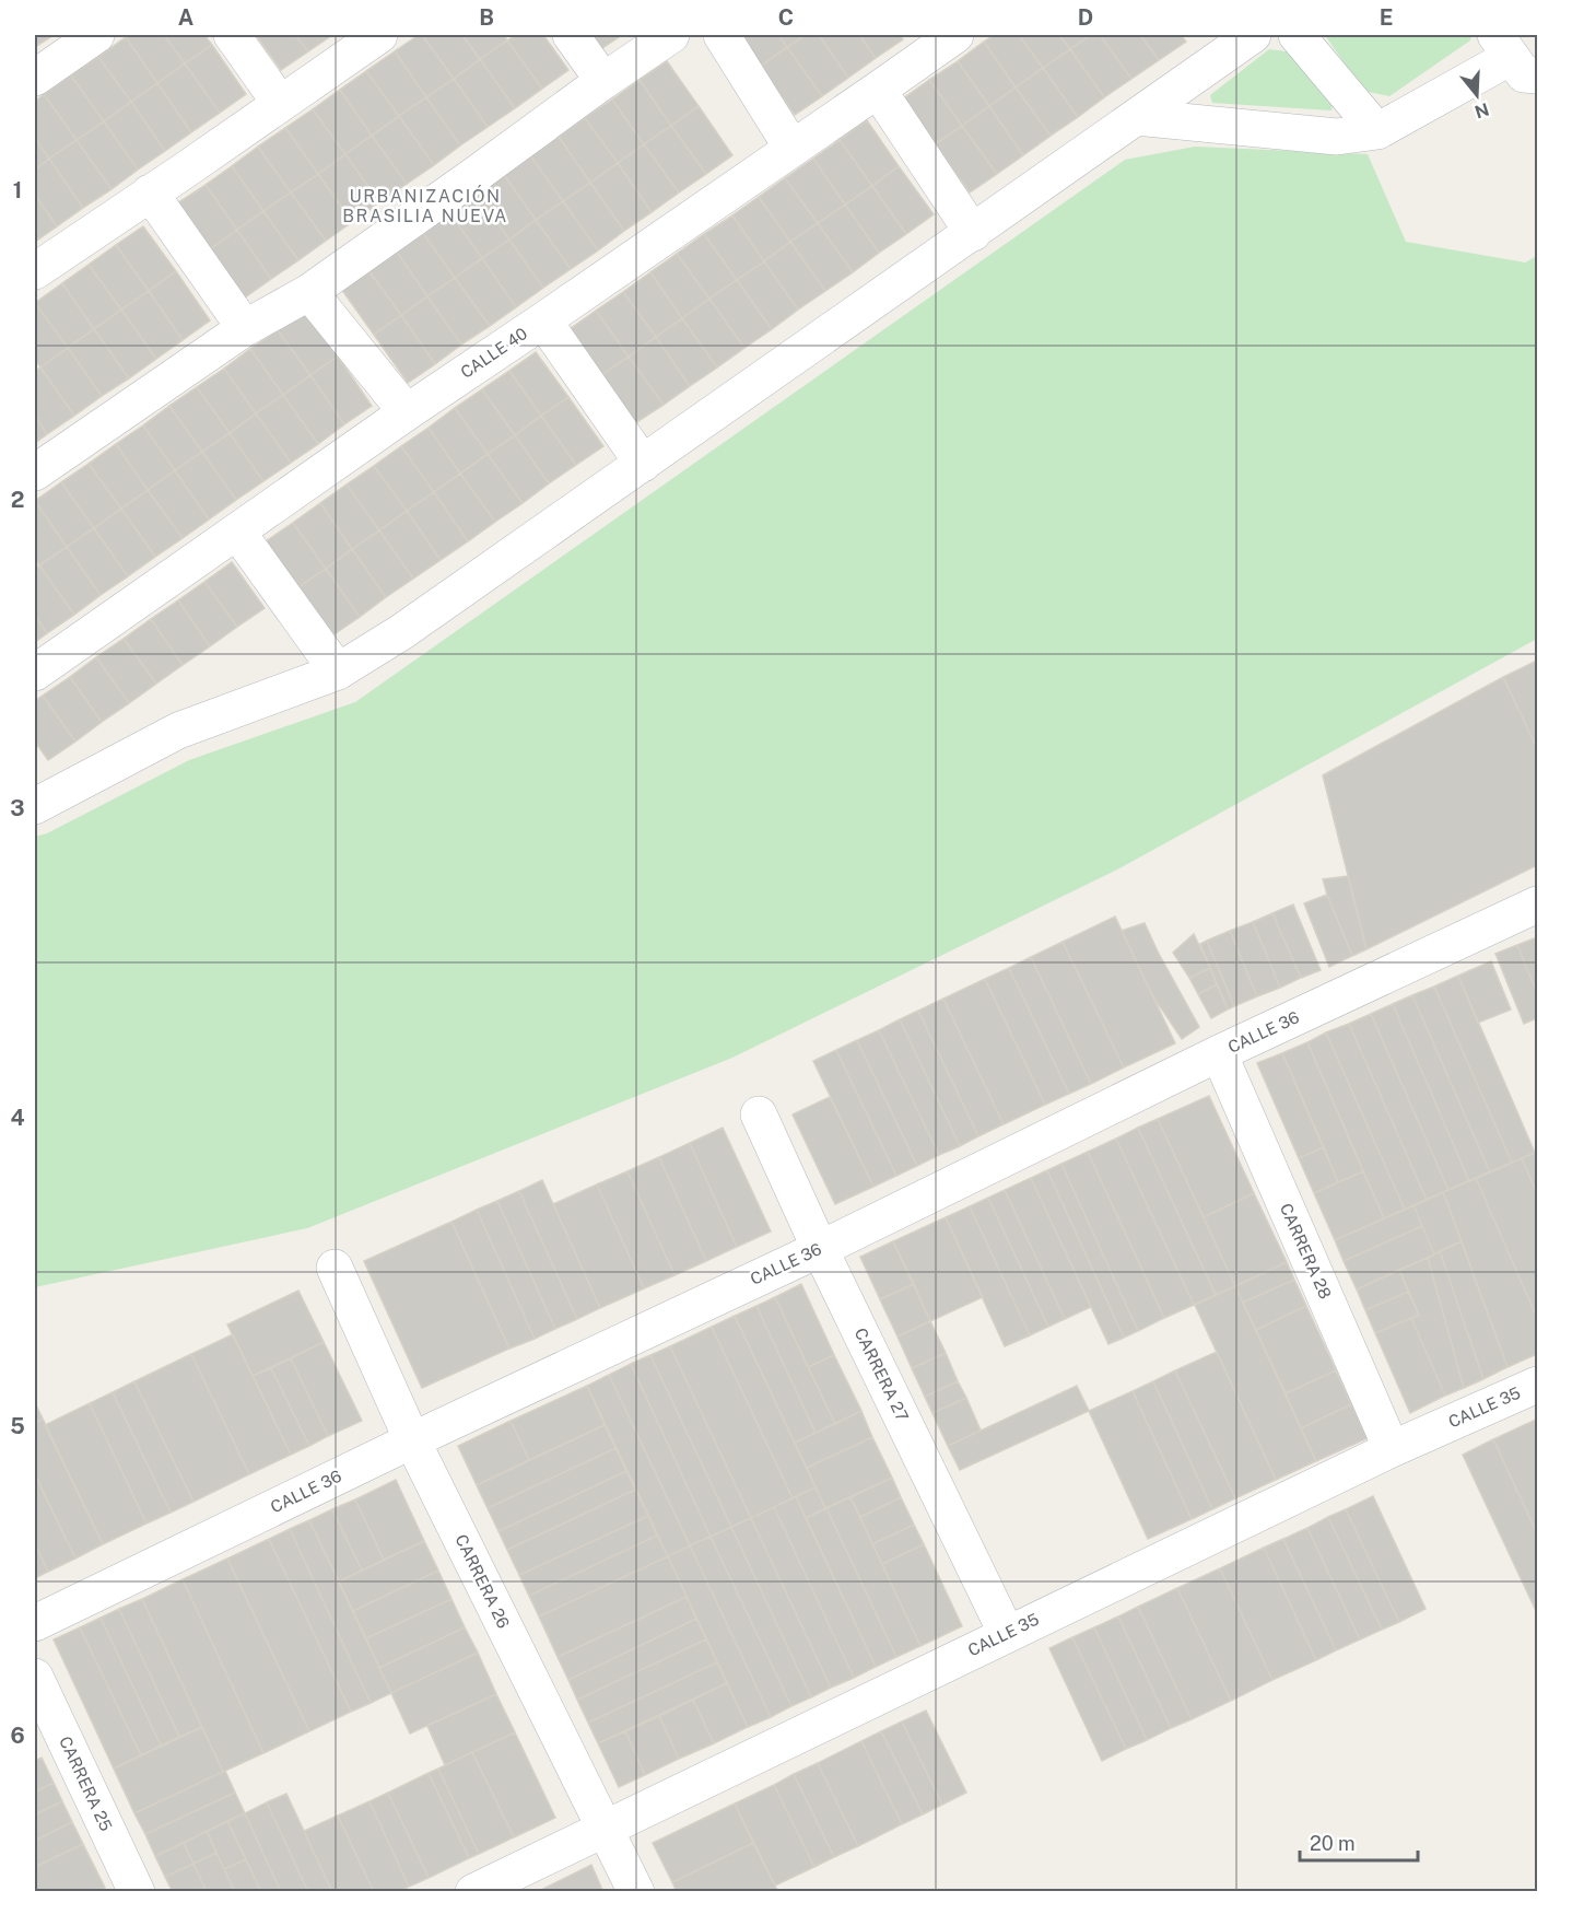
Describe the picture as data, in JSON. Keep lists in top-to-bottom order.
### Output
{
  "streets": {
    "street": [
      "CALLE 40",
      "CALLE 36",
      "CARRERA 28",
      "CARRERA 27",
      "CALLE 35",
      "CARRERA 26",
      "CARRERA 25"
    ]
  },
  "crossings": [
    ["CALLE 36", "CARRERA 28"],
    ["CALLE 36", "CARRERA 27"],
    ["CALLE 36", "CARRERA 26"],
    ["CARRERA 28", "CALLE 35"],
    ["CARRERA 27", "CALLE 35"],
    ["CALLE 35", "CARRERA 26"]
  ],
  "districts": ["URBANIZACIÓN BRASILIA NUEVA"],
  "scale_bar": "20 m",
  "north": "bottom",
  "grid": {
    "columns": [
      "A",
      "B",
      "C",
      "D",
      "E"
    ],
    "rows": [
      "1",
      "2",
      "3",
      "4",
      "5",
      "6"
    ]
  }
}
